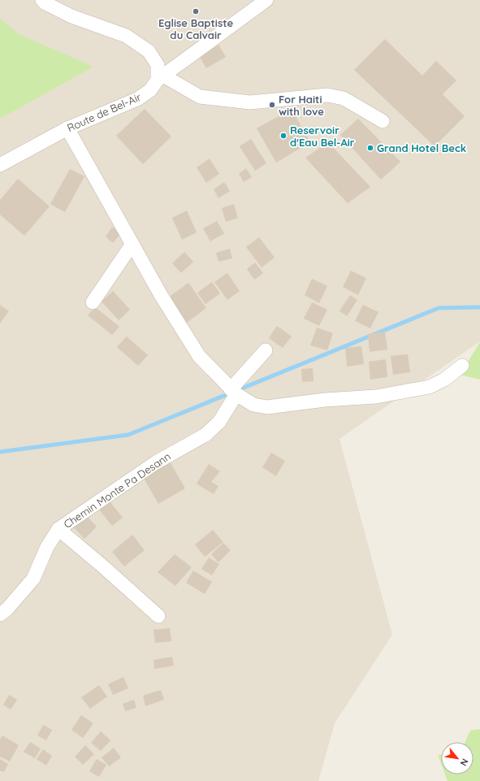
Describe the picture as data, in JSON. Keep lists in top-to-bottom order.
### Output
{
  "streets": {
    "street": ["Route de Bel-Air", "Chemin Monte Pa Desann"]
  },
  "places": [
    "Eglise Baptiste du Calvair",
    "For Haiti with love",
    "Reservoir d'Eau Bel-Air",
    "Grand Hotel Beck"
  ],
  "north": "bottom right"
}
